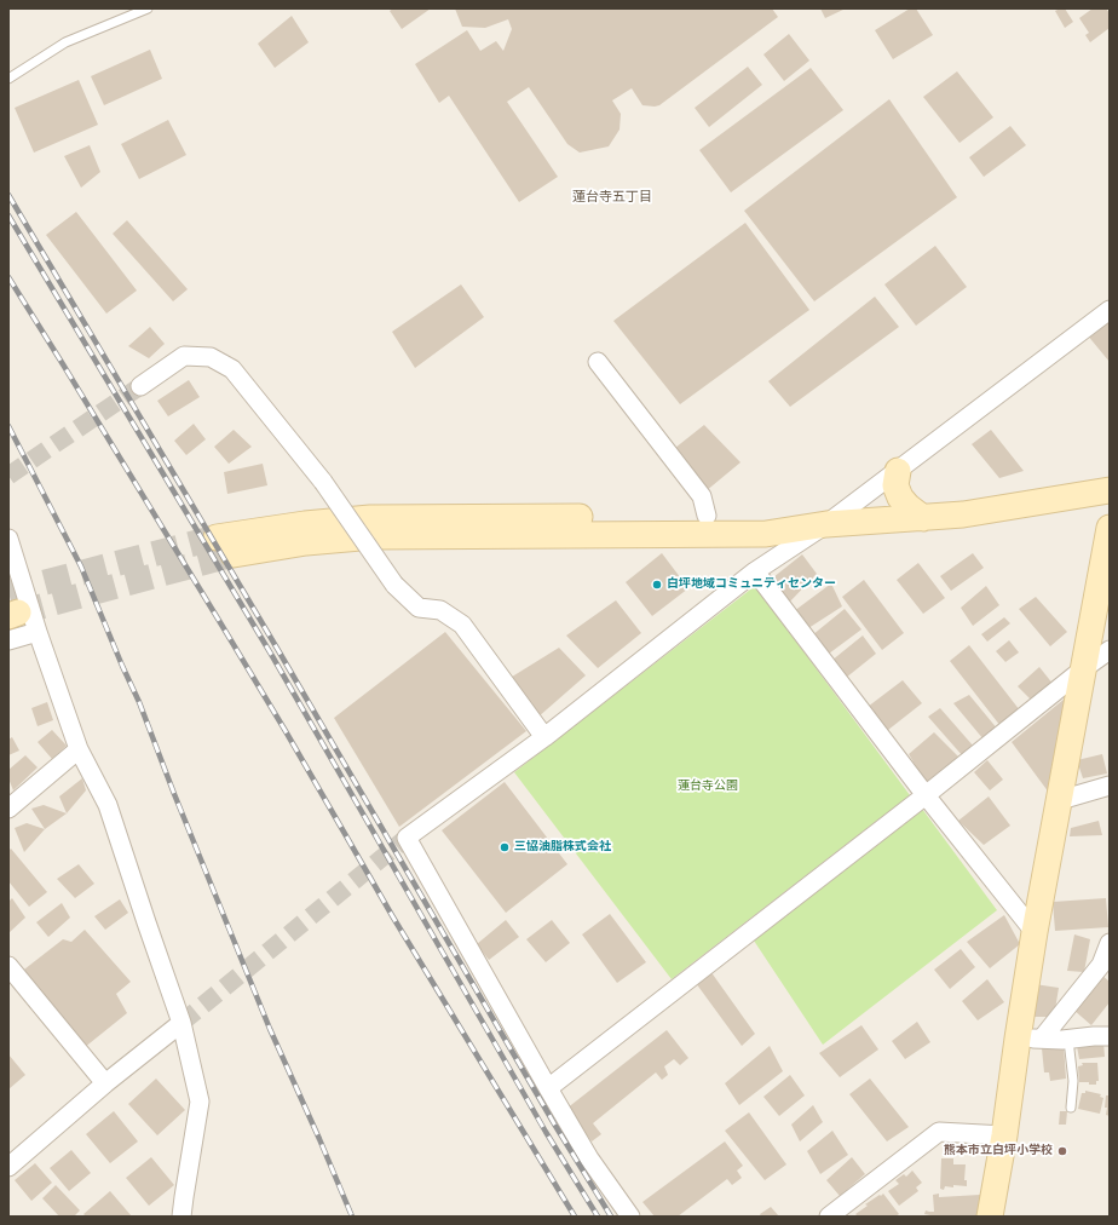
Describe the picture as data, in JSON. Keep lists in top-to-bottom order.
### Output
{
  "districts": ["蓮台寺五丁目"],
  "parks": ["蓮台寺公園"],
  "places": ["白坪地域コミュニティセンター", "三協油脂株式会社", "熊本市立白坪小学校"]
}
